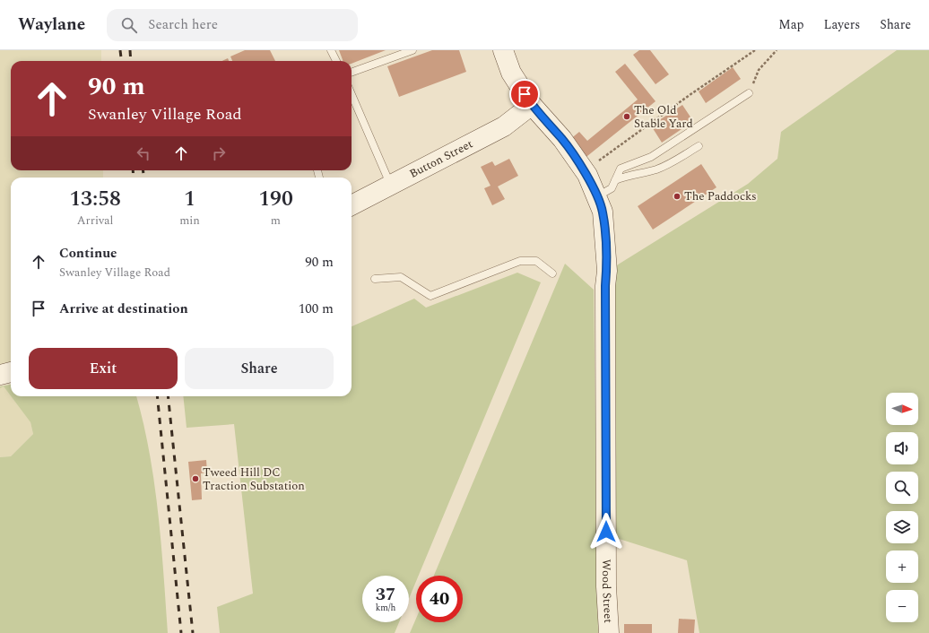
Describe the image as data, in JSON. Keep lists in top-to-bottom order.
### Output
{
  "streets": {
    "street": ["Button Street", "Wood Street"]
  },
  "crossings": [
    ["Button Street", "Wood Street"]
  ],
  "places": ["The Old Stable Yard", "The Paddocks", "Tweed Hill DC Traction Substation"],
  "north": "right",
  "page": {
    "header": "Waylane",
    "search": "Search here",
    "nav": ["Map", "Layers", "Share"],
    "turn": ["90 m", "Swanley Village Road"],
    "eta": [
      "13:58",
      "Arrival",
      "1",
      "min",
      "190",
      "m"
    ],
    "list": [
      {
        "name": "Continue",
        "note": "Swanley Village Road",
        "value": "90 m"
      },
      {
        "name": "Arrive at destination",
        "value": "100 m"
      }
    ],
    "buttons": ["Exit", "Share"],
    "map_buttons": ["+", "−"],
    "speed": "37 km/h",
    "limit": "40"
  }
}
